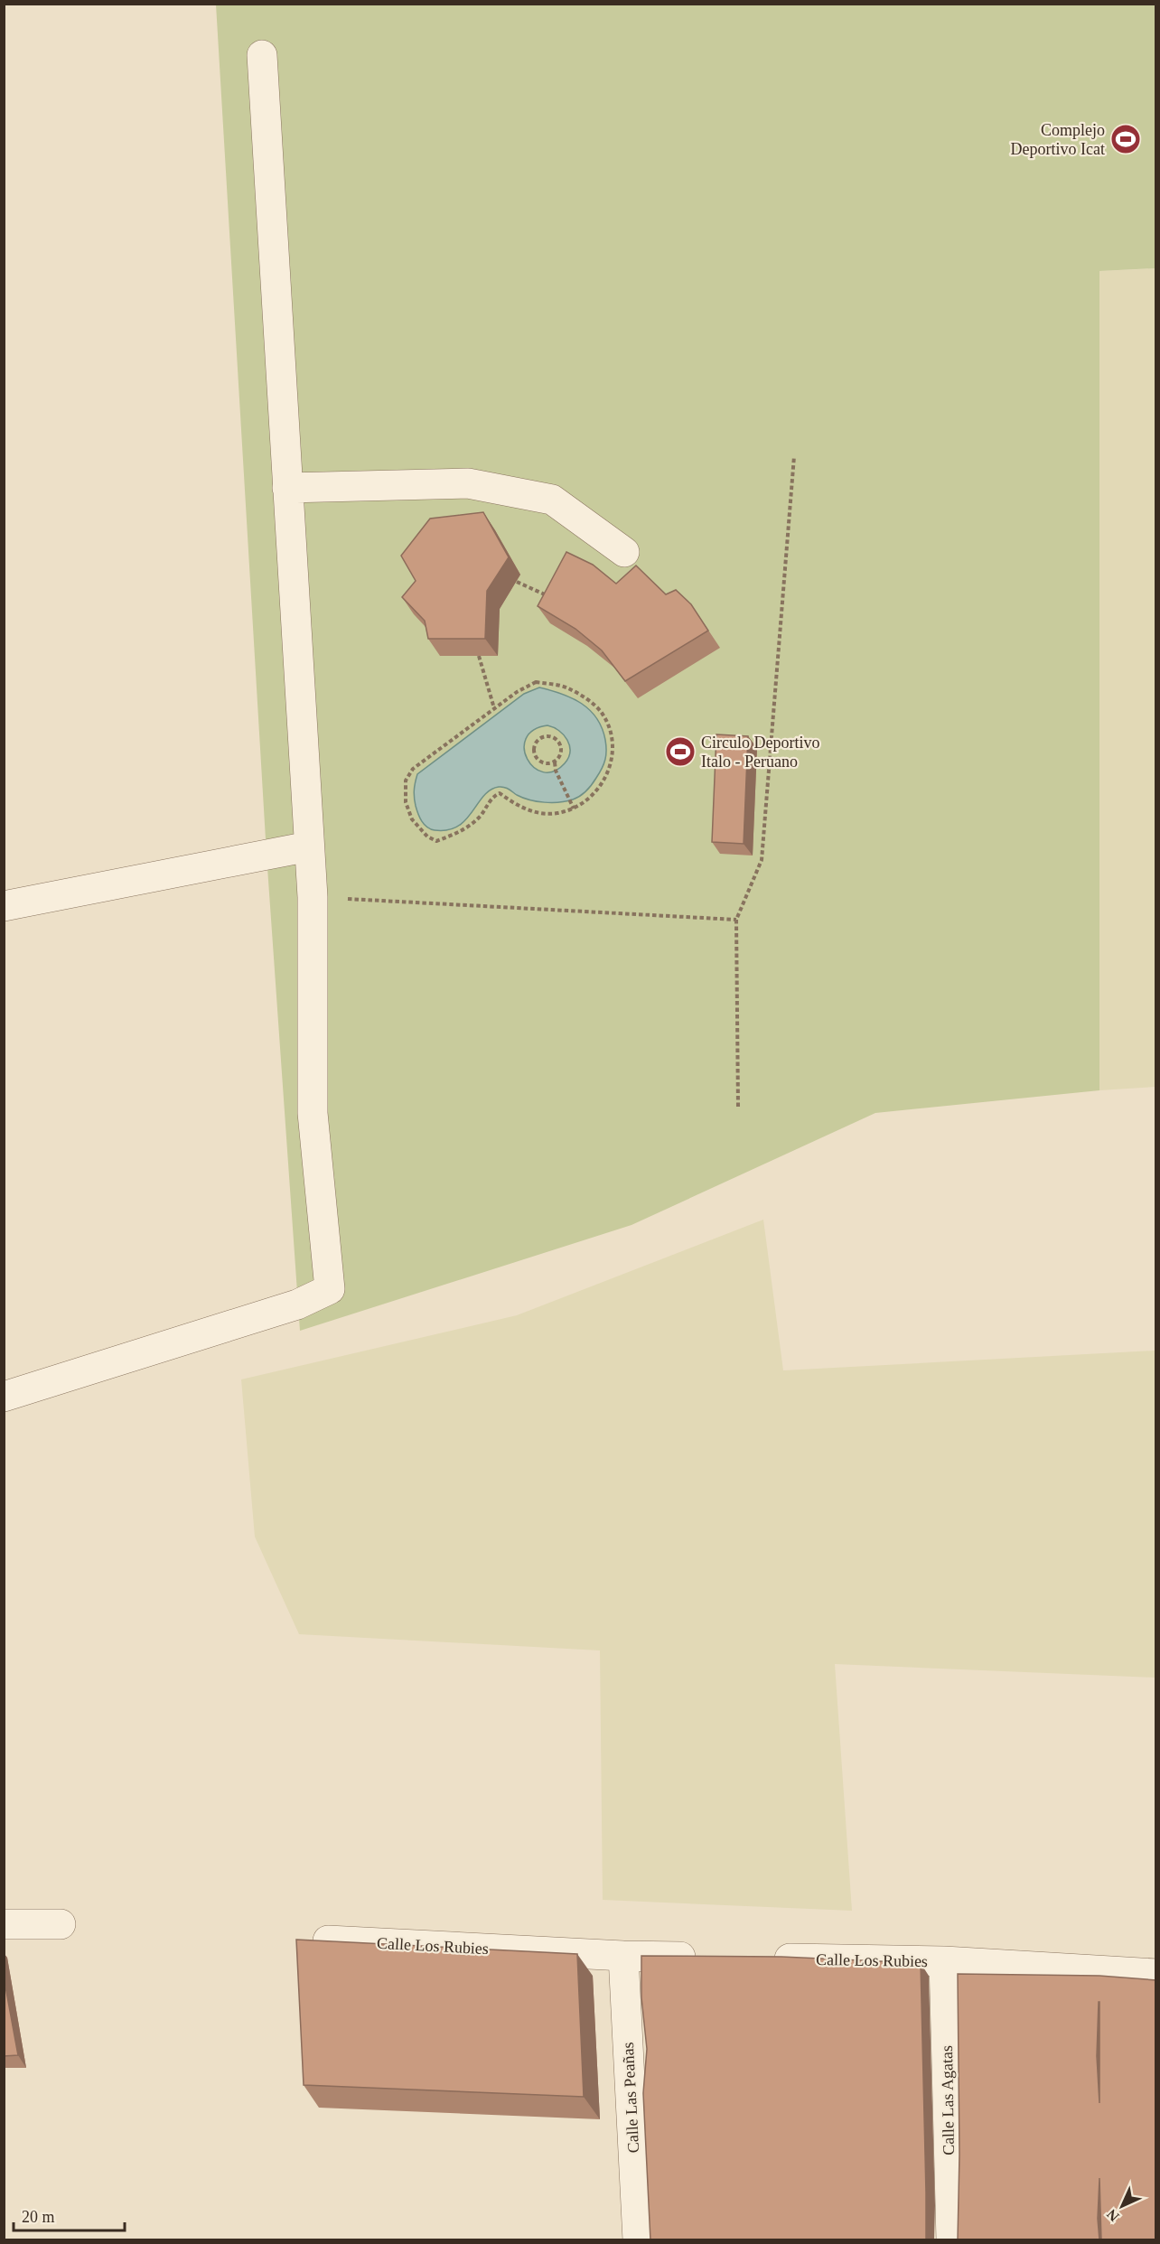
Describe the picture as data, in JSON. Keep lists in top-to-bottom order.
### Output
{
  "streets": {
    "street": ["Calle Los Rubies", "Calle Las Peañas", "Calle Las Agatas"]
  },
  "crossings": [
    ["Calle Los Rubies", "Calle Las Peañas"],
    ["Calle Los Rubies", "Calle Las Agatas"]
  ],
  "places": {
    "sports": ["Complejo Deportivo Icat", "Circulo Deportivo Italo - Peruano"]
  },
  "scale_bar": "20 m",
  "north": "bottom left"
}
